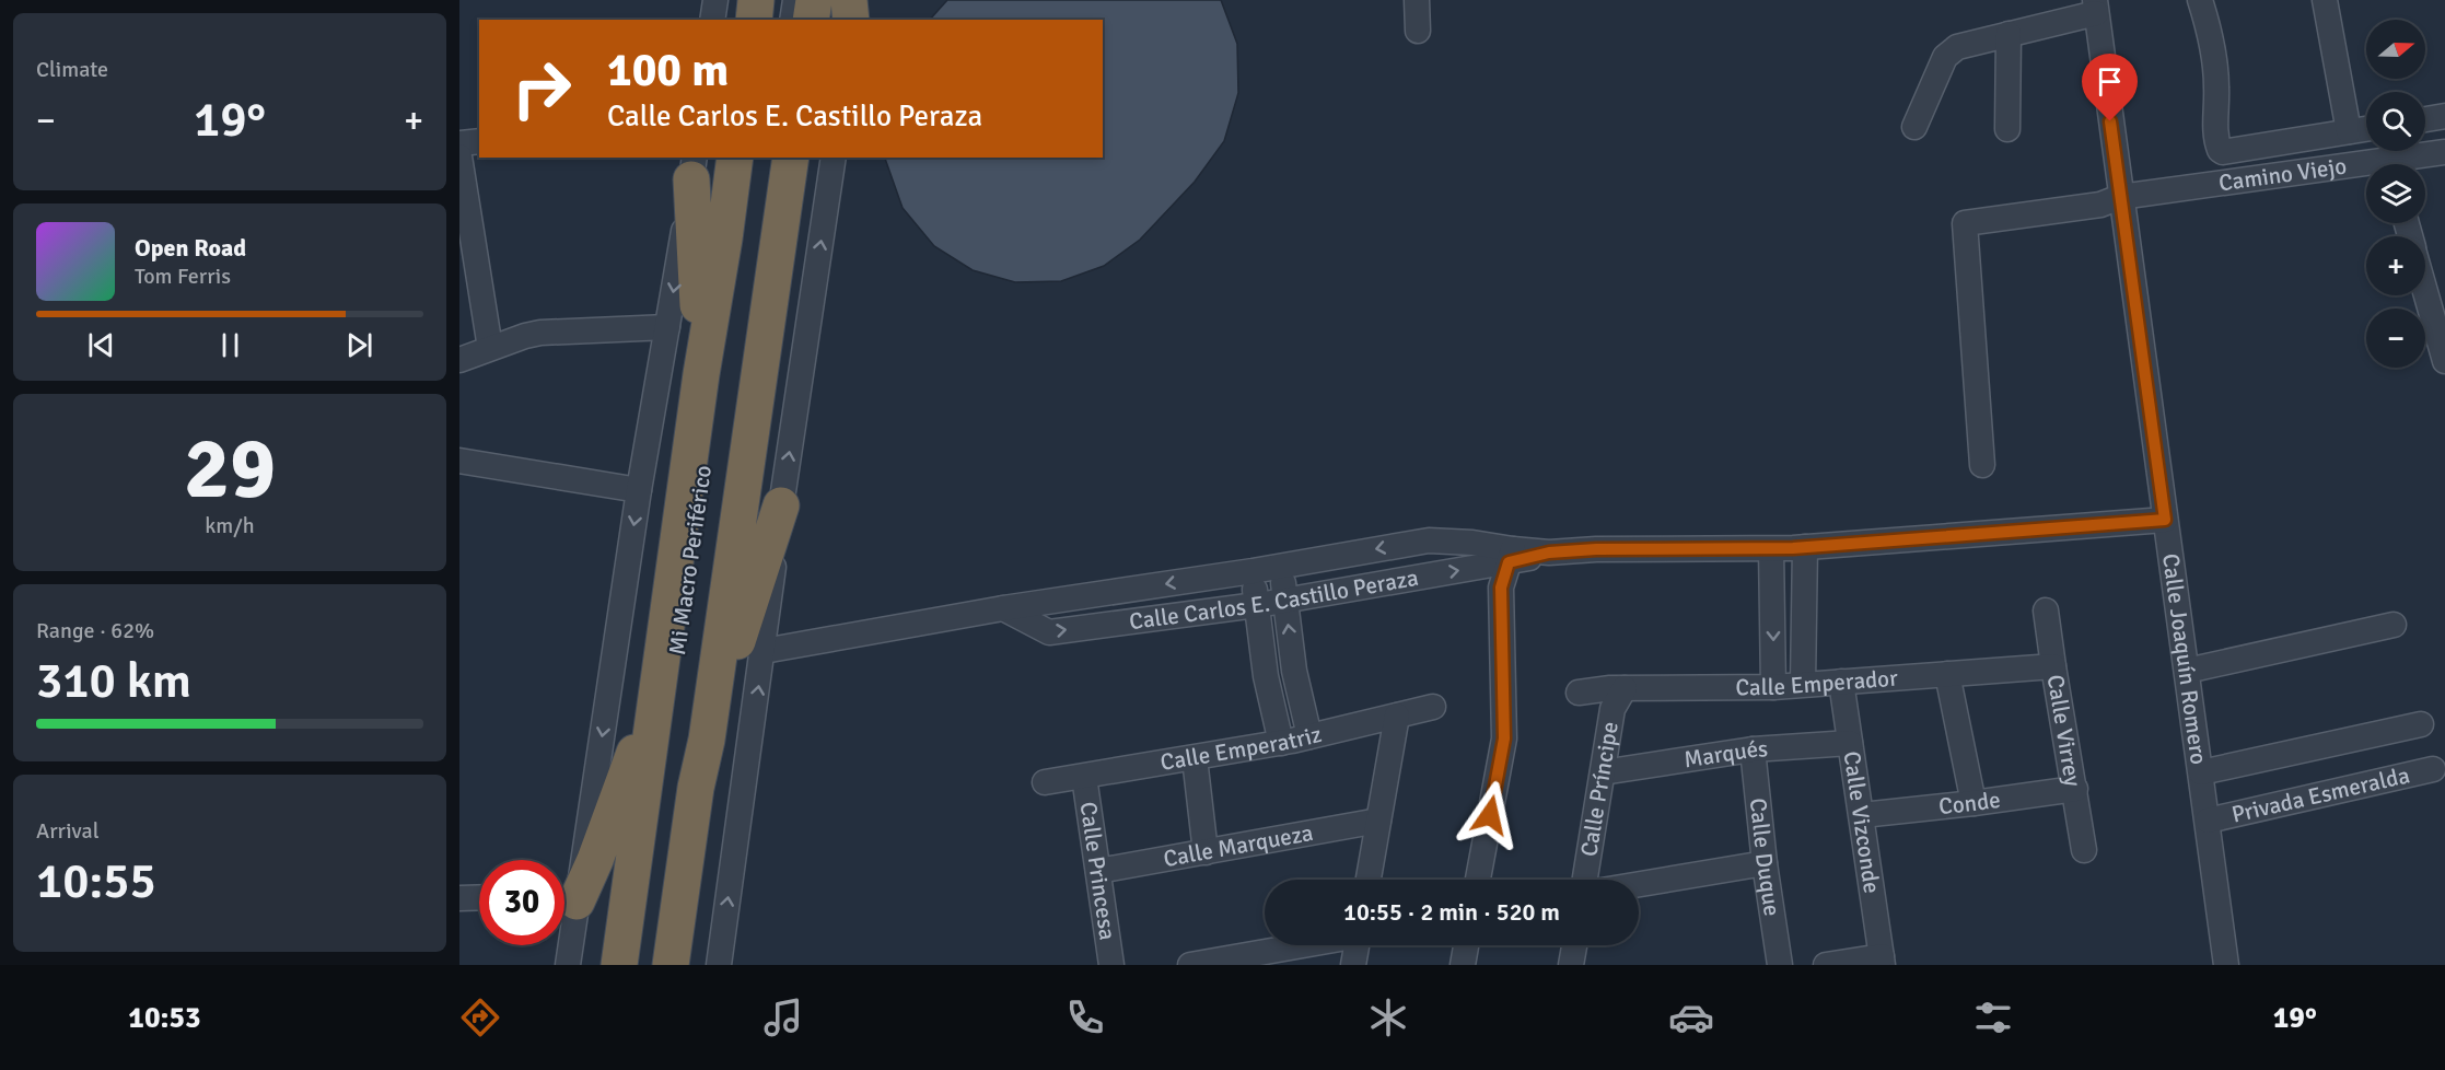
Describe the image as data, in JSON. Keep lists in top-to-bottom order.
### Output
{
  "streets": {
    "street": [
      "Camino Viejo",
      "Mi Macro Periférico",
      "Calle Carlos E. Castillo Peraza",
      "Calle Joaquín Romero",
      "Calle Emperador",
      "Calle Virrey",
      "Calle Emperatriz",
      "Marqués",
      "Calle Príncipe",
      "Privada Esmeralda",
      "Conde",
      "Calle Vizconde",
      "Calle Marqueza",
      "Calle Duque",
      "Calle Princesa"
    ]
  },
  "crossings": [
    ["Camino Viejo", "Calle Joaquín Romero"],
    ["Calle Carlos E. Castillo Peraza", "Calle Joaquín Romero"],
    ["Calle Joaquín Romero", "Privada Esmeralda"],
    ["Calle Emperador", "Calle Virrey"],
    ["Calle Emperador", "Calle Príncipe"],
    ["Calle Emperador", "Calle Vizconde"],
    ["Calle Virrey", "Conde"],
    ["Calle Emperatriz", "Calle Princesa"],
    ["Marqués", "Calle Príncipe"],
    ["Marqués", "Calle Vizconde"],
    ["Marqués", "Calle Duque"],
    ["Conde", "Calle Vizconde"],
    ["Calle Marqueza", "Calle Princesa"]
  ],
  "north": "right",
  "page": {
    "tile": [
      "Climate",
      ["29", "km/h"],
      ["Range · 62%", "310 km"],
      ["Arrival", "10:55"]
    ],
    "map_buttons": ["+", "−"],
    "turn": ["100 m", "Calle Carlos E. Castillo Peraza"],
    "heat": ["−", "19°", "+"],
    "song": ["Open Road", "Tom Ferris"],
    "limit": "30",
    "trip": "10:55 · 2 min · 520 m",
    "tabs": ["10:53", "19°"]
  }
}
